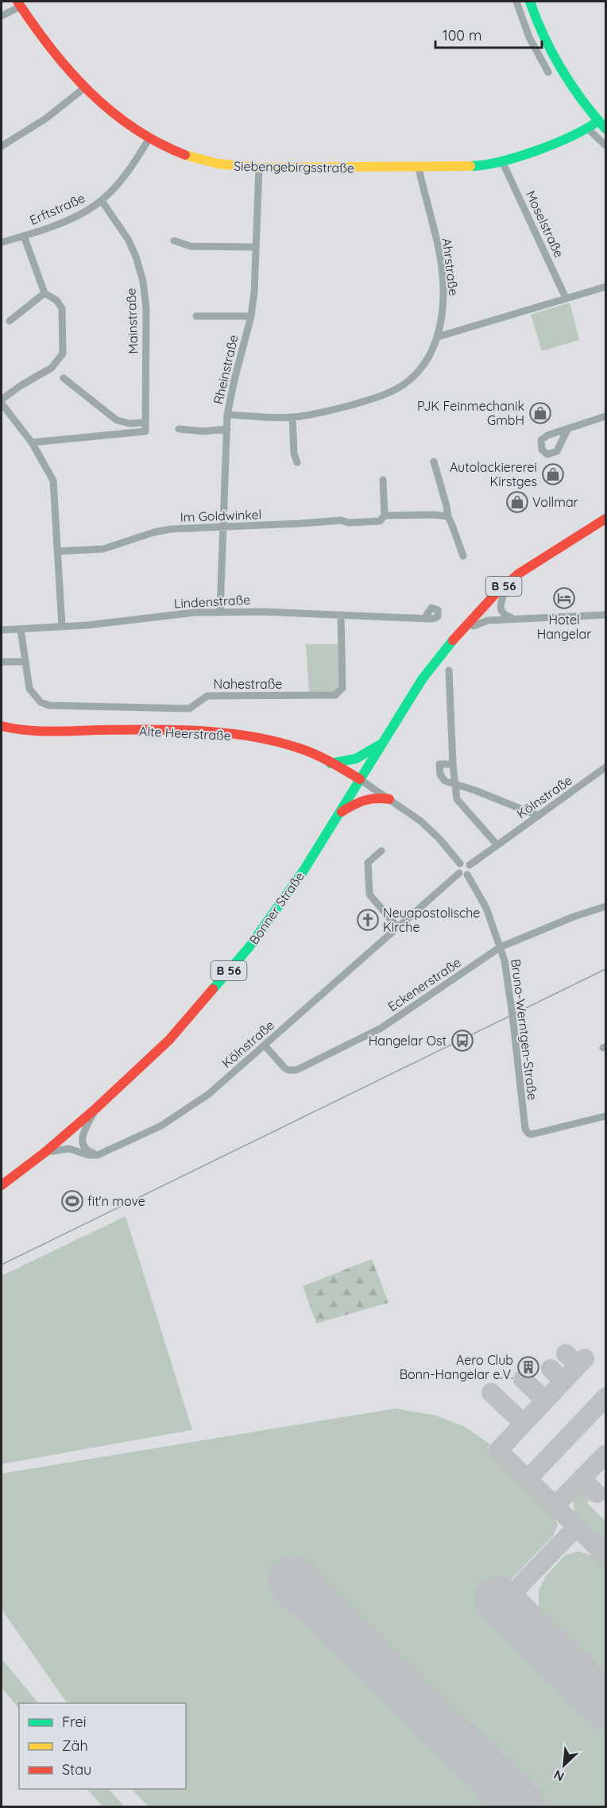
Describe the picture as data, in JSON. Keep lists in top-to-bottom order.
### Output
{
  "streets": {
    "main road": [
      "Siebengebirgsstraße",
      "B 56",
      "Alte Heerstraße",
      "Bonner Straße"
    ],
    "street": [
      "Erftstraße",
      "Moselstraße",
      "Ahrstraße",
      "Mainstraße",
      "Rheinstraße",
      "Im Goldwinkel",
      "Lindenstraße",
      "Nahestraße",
      "Kölnstraße",
      "Eckenerstraße",
      "Bruno-Werntgen-Straße"
    ]
  },
  "crossings": [
    ["Siebengebirgsstraße", "Erftstraße"],
    ["Siebengebirgsstraße", "Moselstraße"],
    ["Siebengebirgsstraße", "Ahrstraße"],
    ["Siebengebirgsstraße", "Rheinstraße"],
    ["Erftstraße", "Mainstraße"],
    ["Ahrstraße", "Rheinstraße"],
    ["Rheinstraße", "Im Goldwinkel"],
    ["Rheinstraße", "Lindenstraße"],
    ["Lindenstraße", "Nahestraße"],
    ["Alte Heerstraße", "Bonner Straße"],
    ["Kölnstraße", "Eckenerstraße"],
    ["Kölnstraße", "Bruno-Werntgen-Straße"],
    ["Eckenerstraße", "Bruno-Werntgen-Straße"]
  ],
  "places": {
    "shop": ["PJK Feinmechanik GmbH", "Autolackiererei Kirstges", "Vollmar"],
    "hotel": ["Hotel Hangelar"],
    "church": ["Neuapostolische Kirche"],
    "bus stop": ["Hangelar Ost"],
    "sports": ["fit'n move"],
    "building": ["Aero Club Bonn-Hangelar e.V."]
  },
  "legend": ["Frei", "Zäh", "Stau"],
  "scale_bar": "100 m",
  "north": "bottom left"
}
